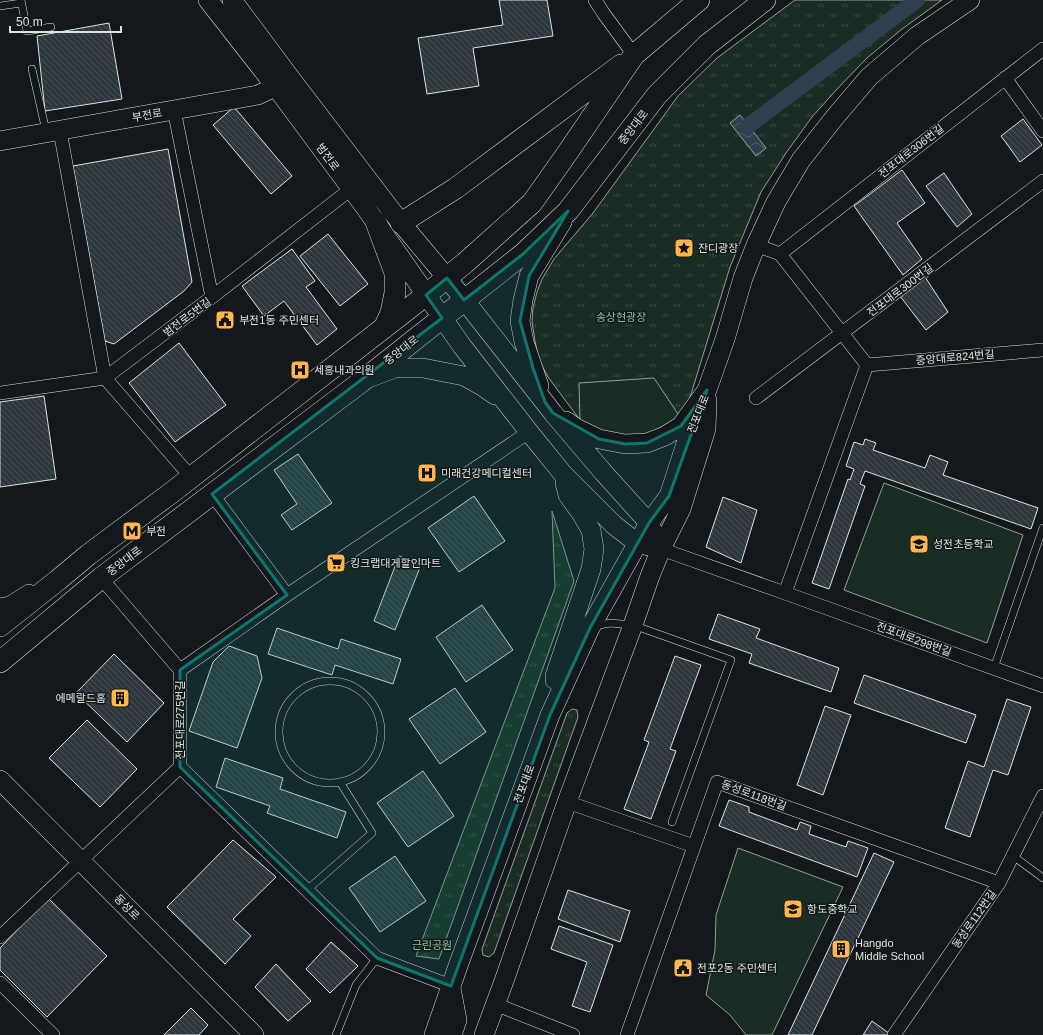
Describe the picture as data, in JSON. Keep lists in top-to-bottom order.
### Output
{
  "streets": {
    "main road": [
      "부전로",
      "중앙대로",
      "범전로",
      "전포대로",
      "동성로"
    ],
    "street": [
      "전포대로306번길",
      "전포대로300번길",
      "범전로5번길",
      "중앙대로824번길",
      "전포대로298번길",
      "전포대로275번길",
      "동성로118번길",
      "동성로112번길"
    ]
  },
  "crossings": [
    ["부전로", "범전로"],
    ["중앙대로", "범전로"],
    ["범전로", "범전로5번길"],
    ["전포대로", "전포대로298번길"],
    ["전포대로", "전포대로275번길"],
    ["동성로118번길", "동성로112번길"]
  ],
  "parks": ["송상현광장", "근린공원"],
  "places": {
    "place": ["잔디광장"],
    "public building": ["부전1동 주민센터", "전포2동 주민센터"],
    "hospital": ["세흥내과의원", "미래건강메디컬센터"],
    "metro station": ["부전"],
    "school or university": ["성전초등학교", "항도중학교"],
    "supermarket": ["킹크랩대게할인마트"],
    "building": ["에메랄드홈", "Hangdo Middle School"]
  },
  "scale_bar": "50 m"
}
